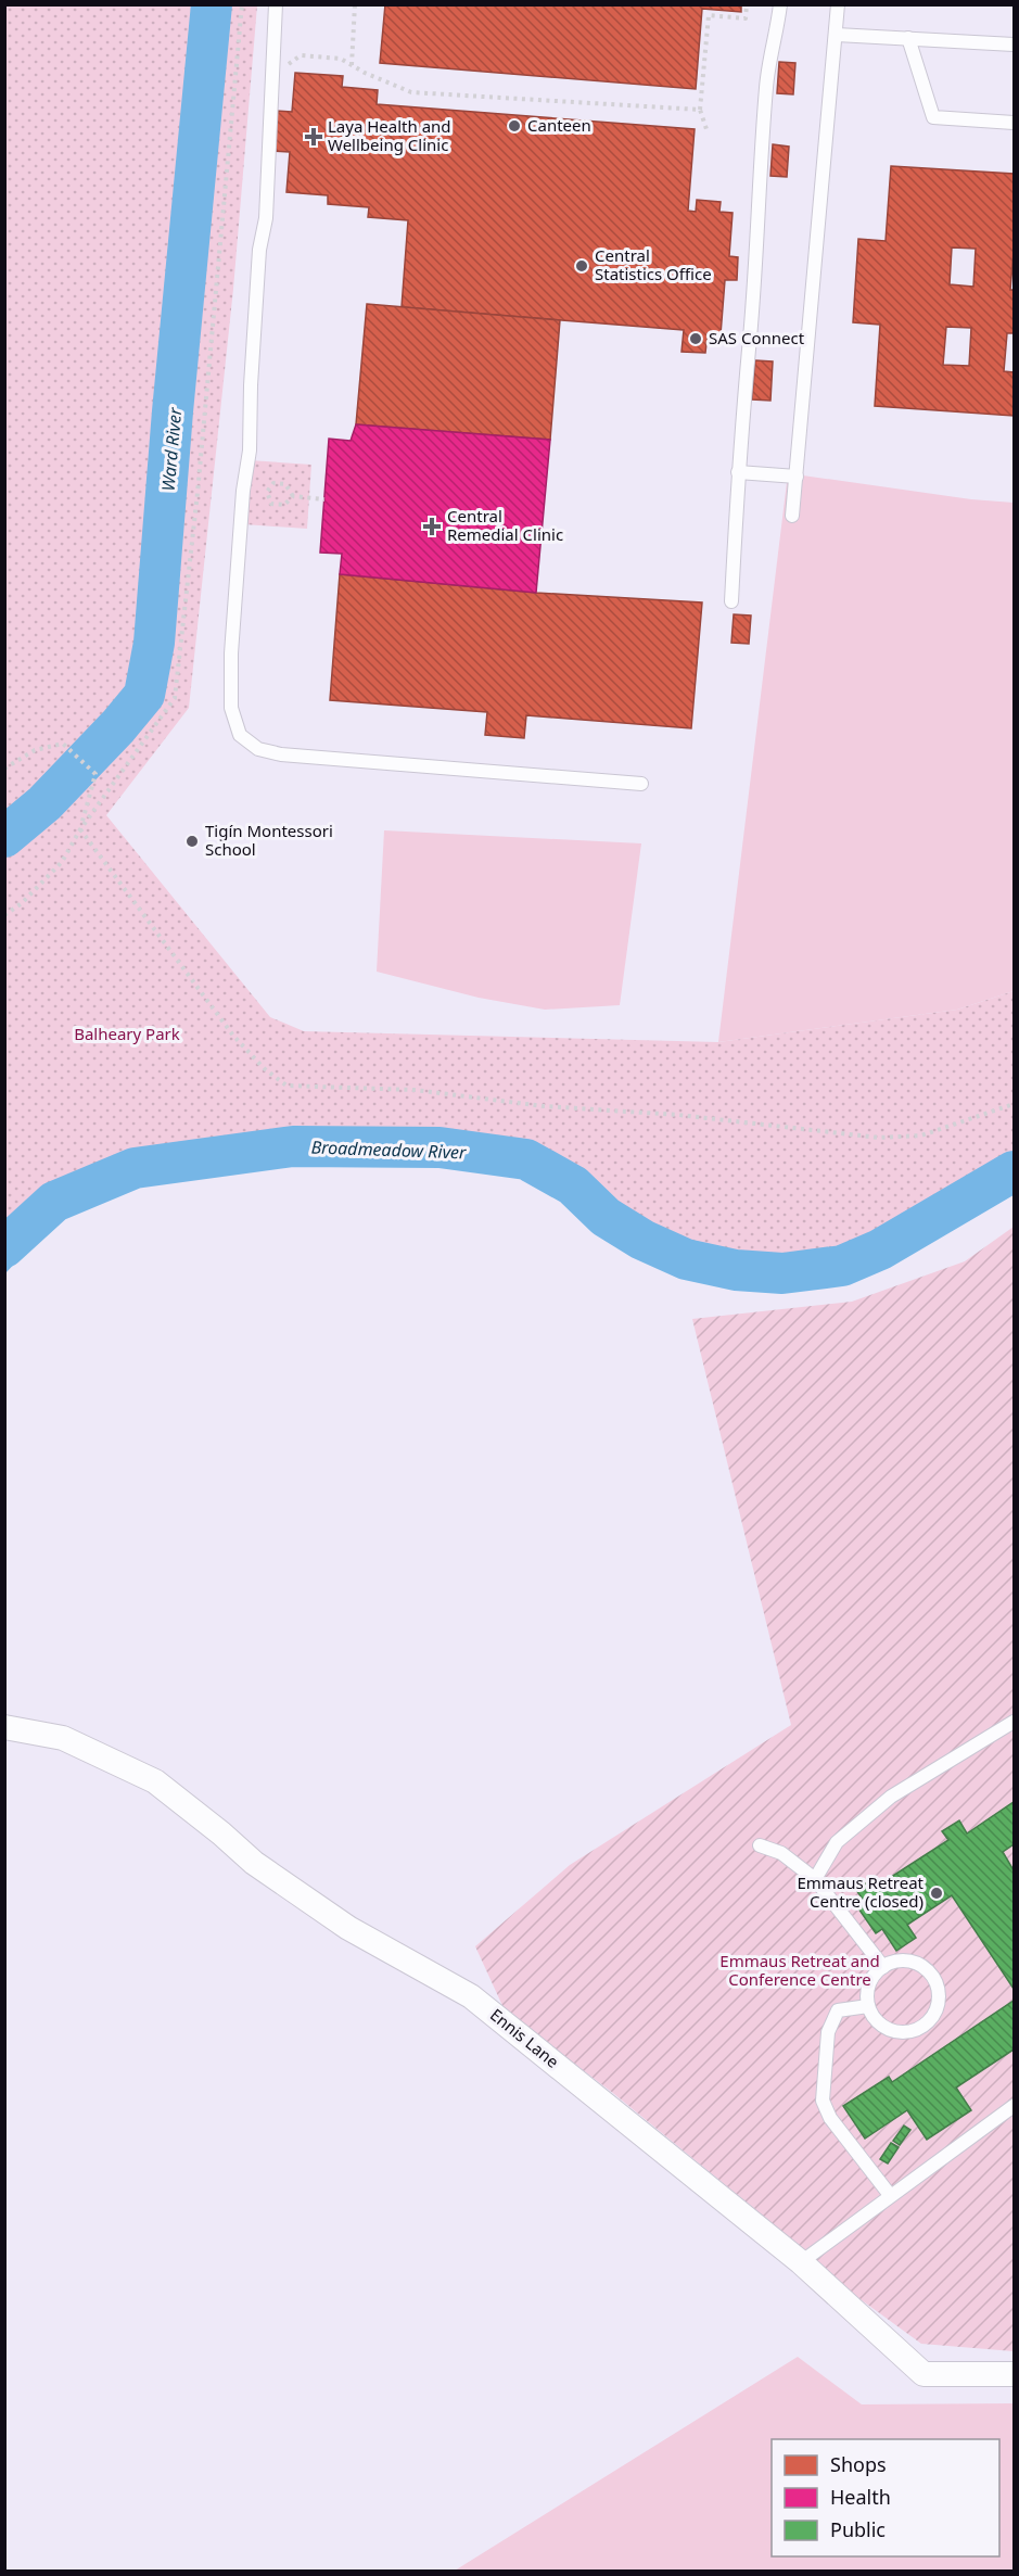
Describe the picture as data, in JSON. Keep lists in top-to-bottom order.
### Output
{
  "streets": {
    "street": ["Ennis Lane"]
  },
  "water": ["Ward River", "Broadmeadow River"],
  "parks": ["Balheary Park", "Emmaus Retreat and Conference Centre"],
  "places": {
    "other": [
      "Canteen",
      "Central Statistics Office",
      "SAS Connect",
      "Tigín Montessori School",
      "Emmaus Retreat Centre (closed)"
    ],
    "health": ["Laya Health and Wellbeing Clinic", "Central Remedial Clinic"]
  },
  "legend": ["Shops", "Health", "Public"]
}
